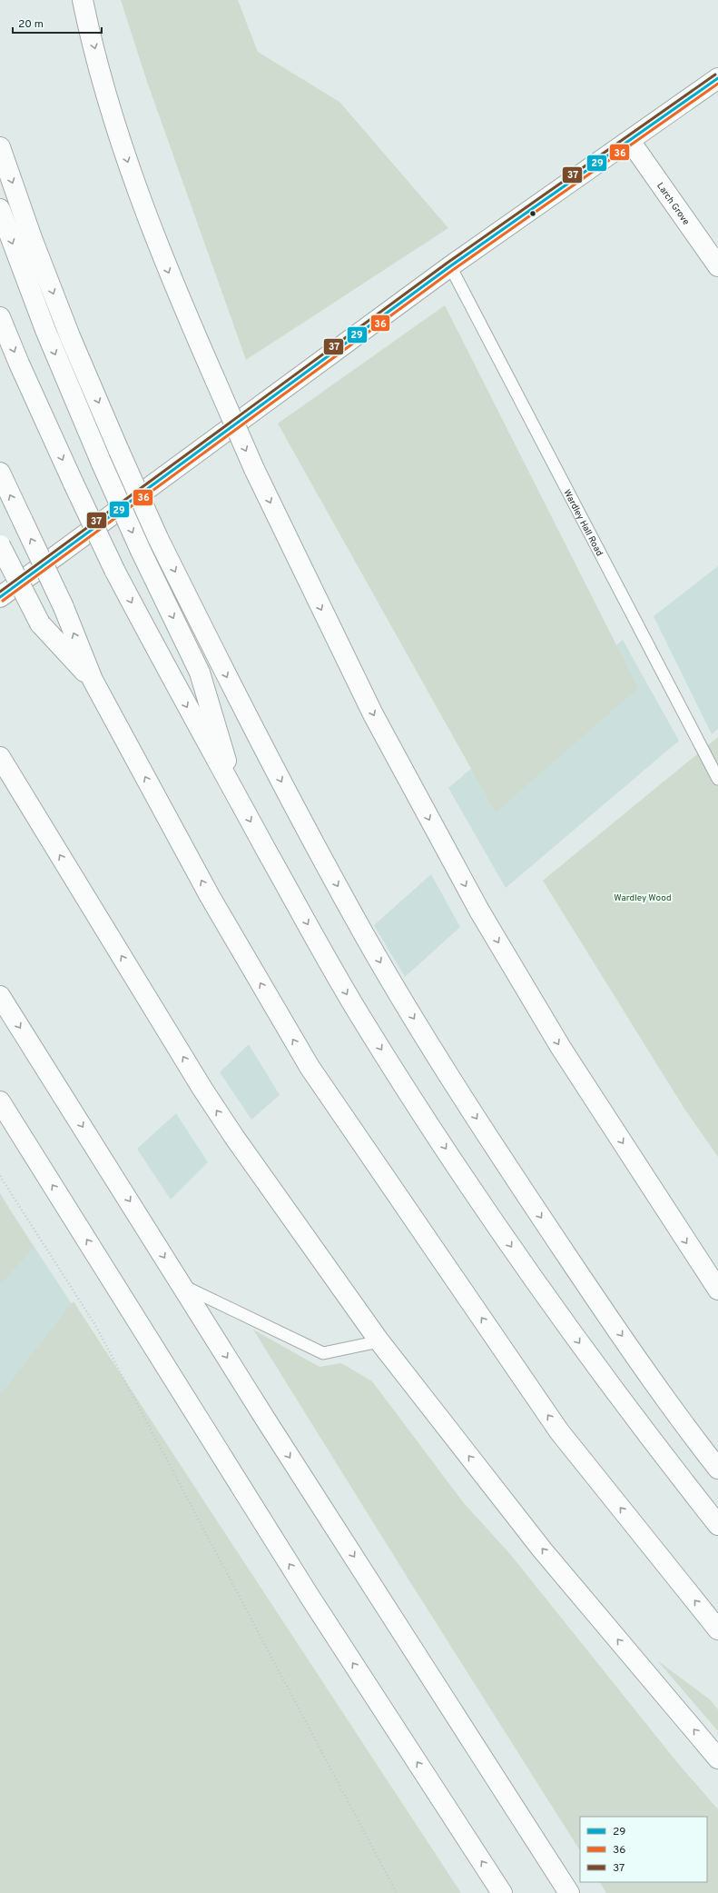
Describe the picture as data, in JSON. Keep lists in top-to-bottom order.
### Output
{
  "streets": {
    "main road": ["Larch Grove"],
    "lane": ["Wardley Hall Road"]
  },
  "parks": ["Wardley Wood"],
  "lines": ["transit line 37", "transit line 29", "transit line 36"],
  "legend": ["29", "36", "37"],
  "scale_bar": "20 m"
}
